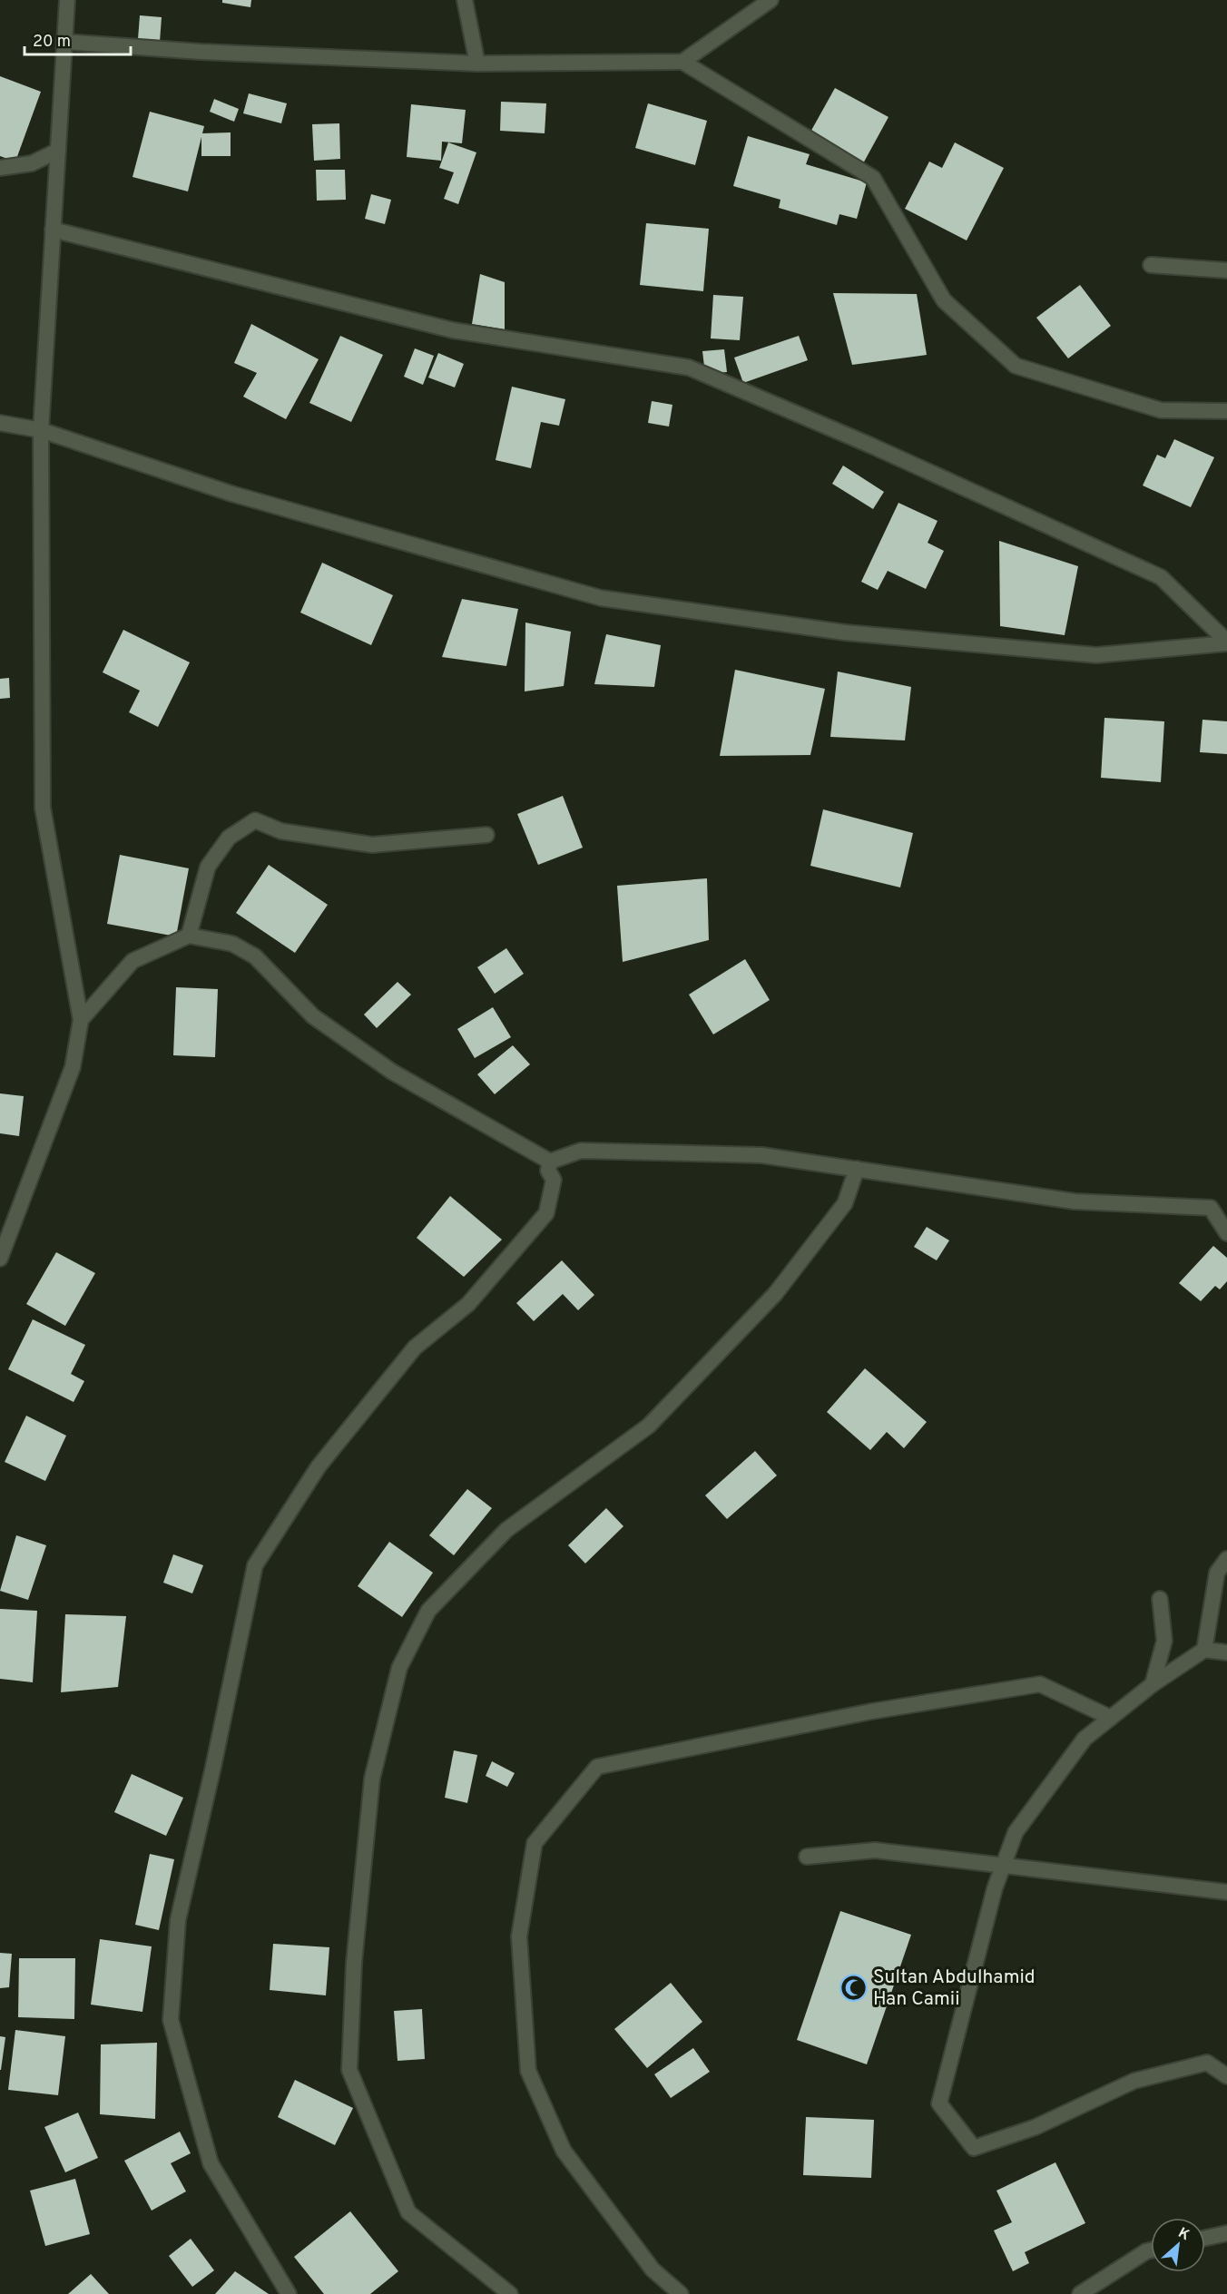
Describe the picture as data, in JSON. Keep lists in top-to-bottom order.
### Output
{
  "places": {
    "mosque": ["Sultan Abdulhamid Han Camii"]
  },
  "scale_bar": "20 m",
  "north": "top right"
}
